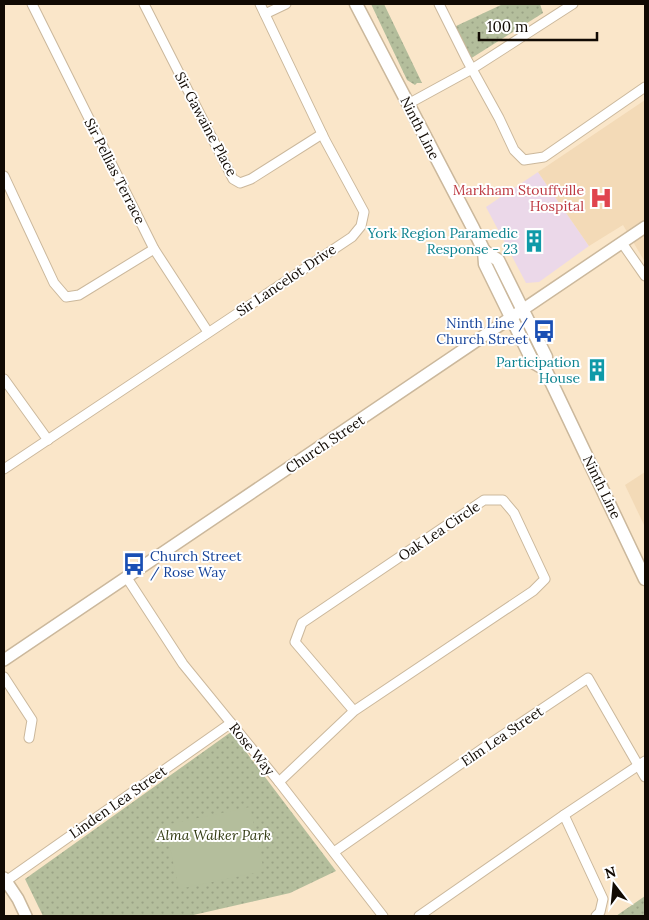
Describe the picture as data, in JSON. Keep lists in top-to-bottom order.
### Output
{
  "streets": {
    "main road": ["Ninth Line"],
    "street": [
      "Sir Gawaine Place",
      "Sir Pellias Terrace",
      "Sir Lancelot Drive",
      "Church Street",
      "Oak Lea Circle",
      "Elm Lea Street",
      "Rose Way",
      "Linden Lea Street"
    ]
  },
  "crossings": [
    ["Sir Gawaine Place", "Sir Lancelot Drive"],
    ["Ninth Line", "Church Street"],
    ["Sir Pellias Terrace", "Sir Lancelot Drive"],
    ["Church Street", "Rose Way"],
    ["Oak Lea Circle", "Rose Way"],
    ["Elm Lea Street", "Rose Way"],
    ["Rose Way", "Linden Lea Street"]
  ],
  "parks": ["Alma Walker Park"],
  "places": {
    "hospital": ["Markham Stouffville Hospital"],
    "building": ["York Region Paramedic Response - 23", "Participation House"],
    "bus stop": ["Ninth Line / Church Street", "Church Street / Rose Way"]
  },
  "scale_bar": "100 m",
  "north": "top"
}
